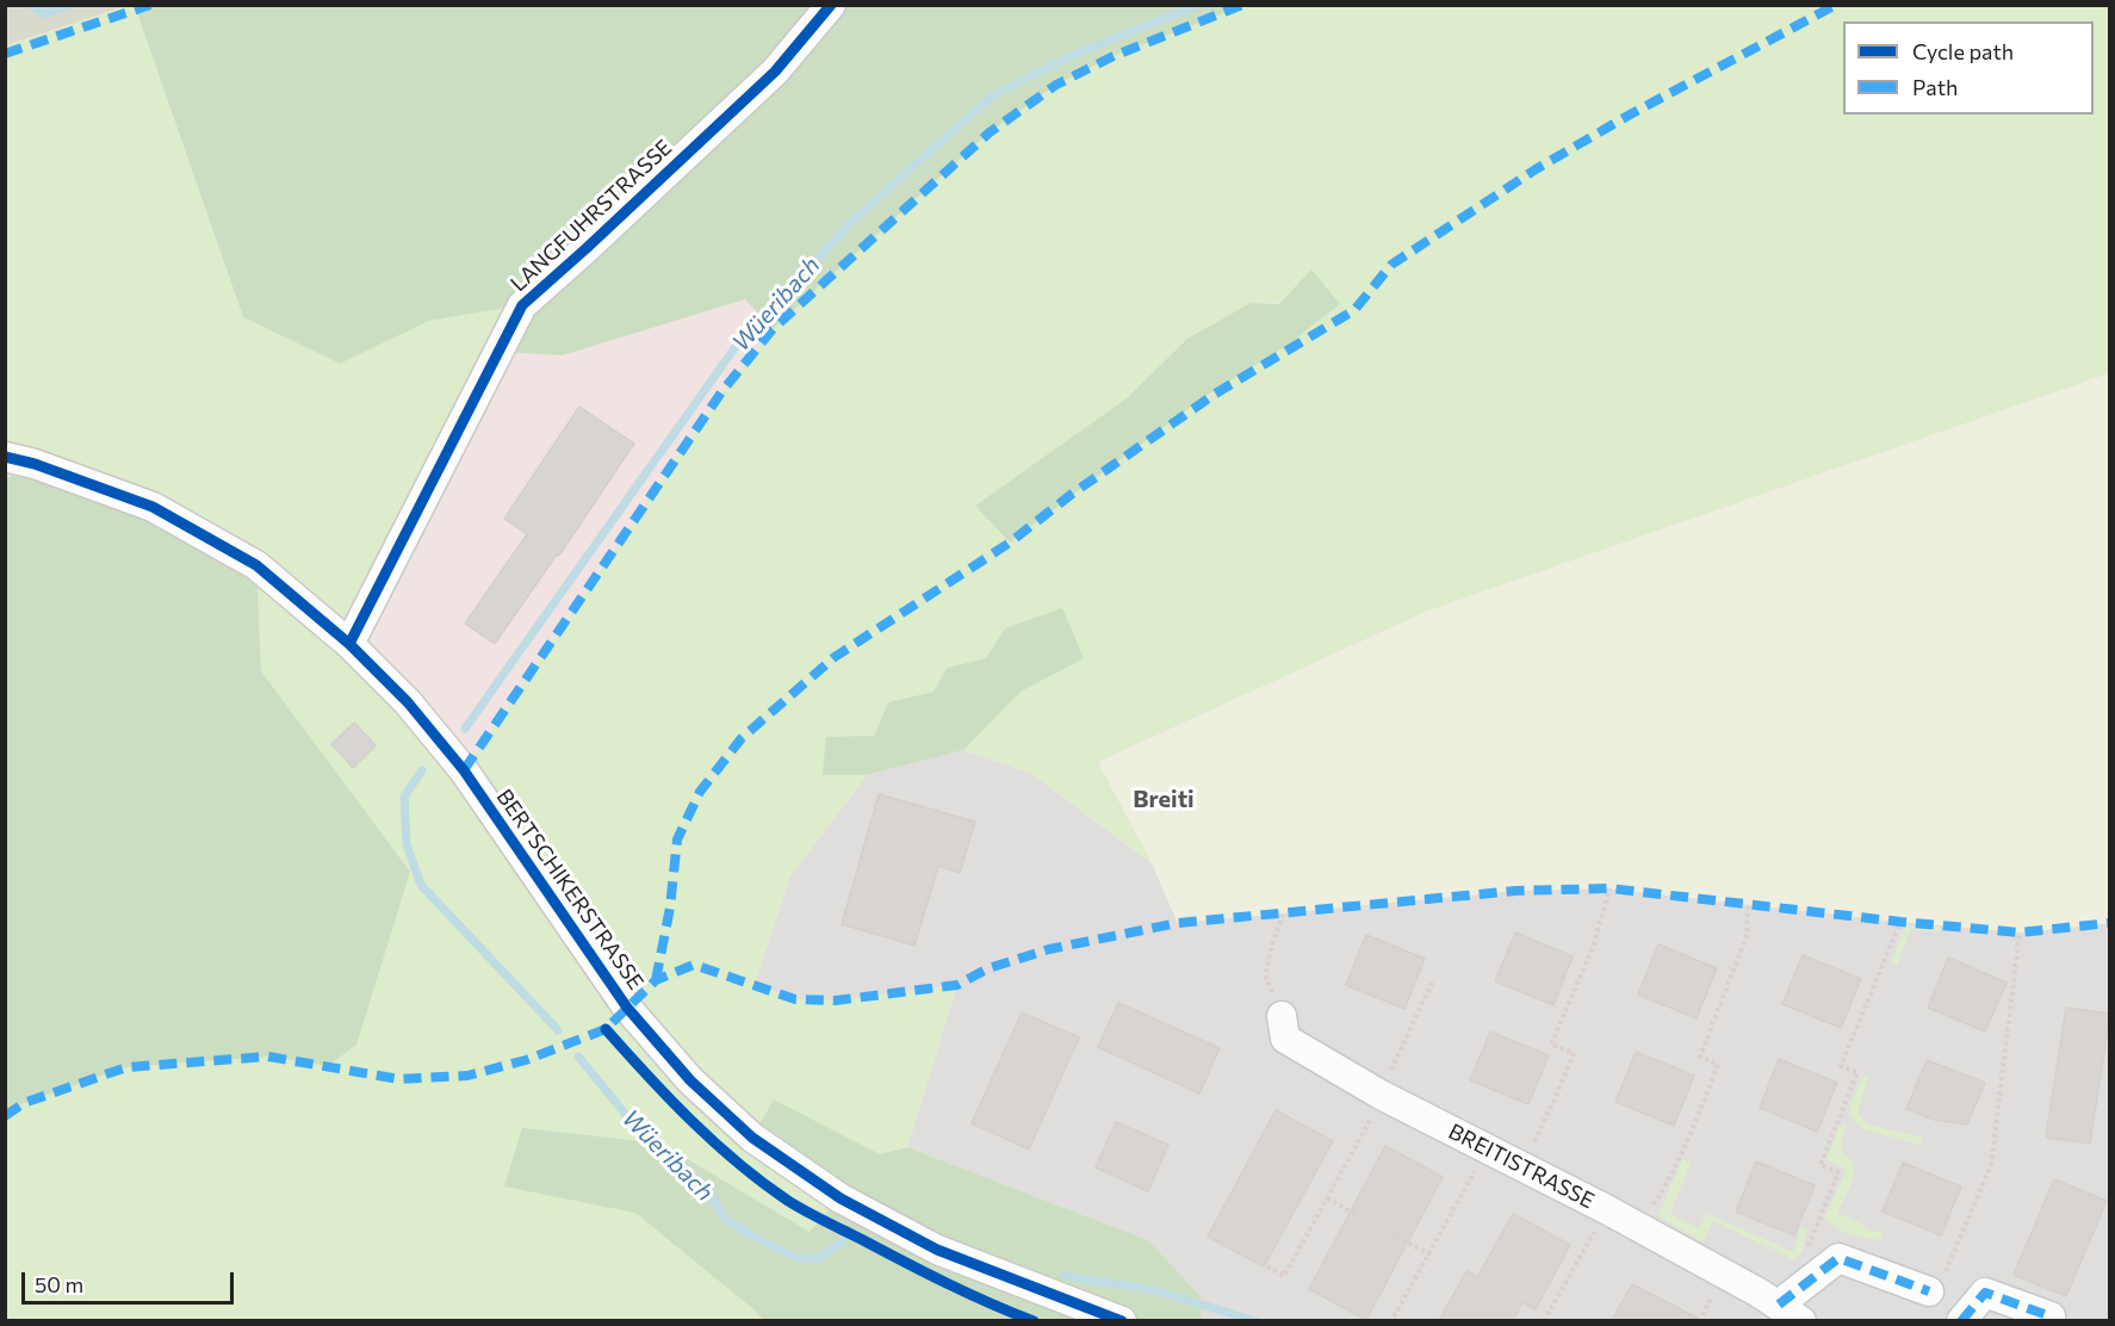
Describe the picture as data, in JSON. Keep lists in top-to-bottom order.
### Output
{
  "streets": {
    "street": ["LANGFUHRSTRASSE", "BERTSCHIKERSTRASSE", "BREITISTRASSE"]
  },
  "crossings": [
    ["LANGFUHRSTRASSE", "BERTSCHIKERSTRASSE"]
  ],
  "districts": ["Breiti"],
  "water": ["Wüeribach"],
  "legend": ["Cycle path", "Path"],
  "scale_bar": "50 m"
}
